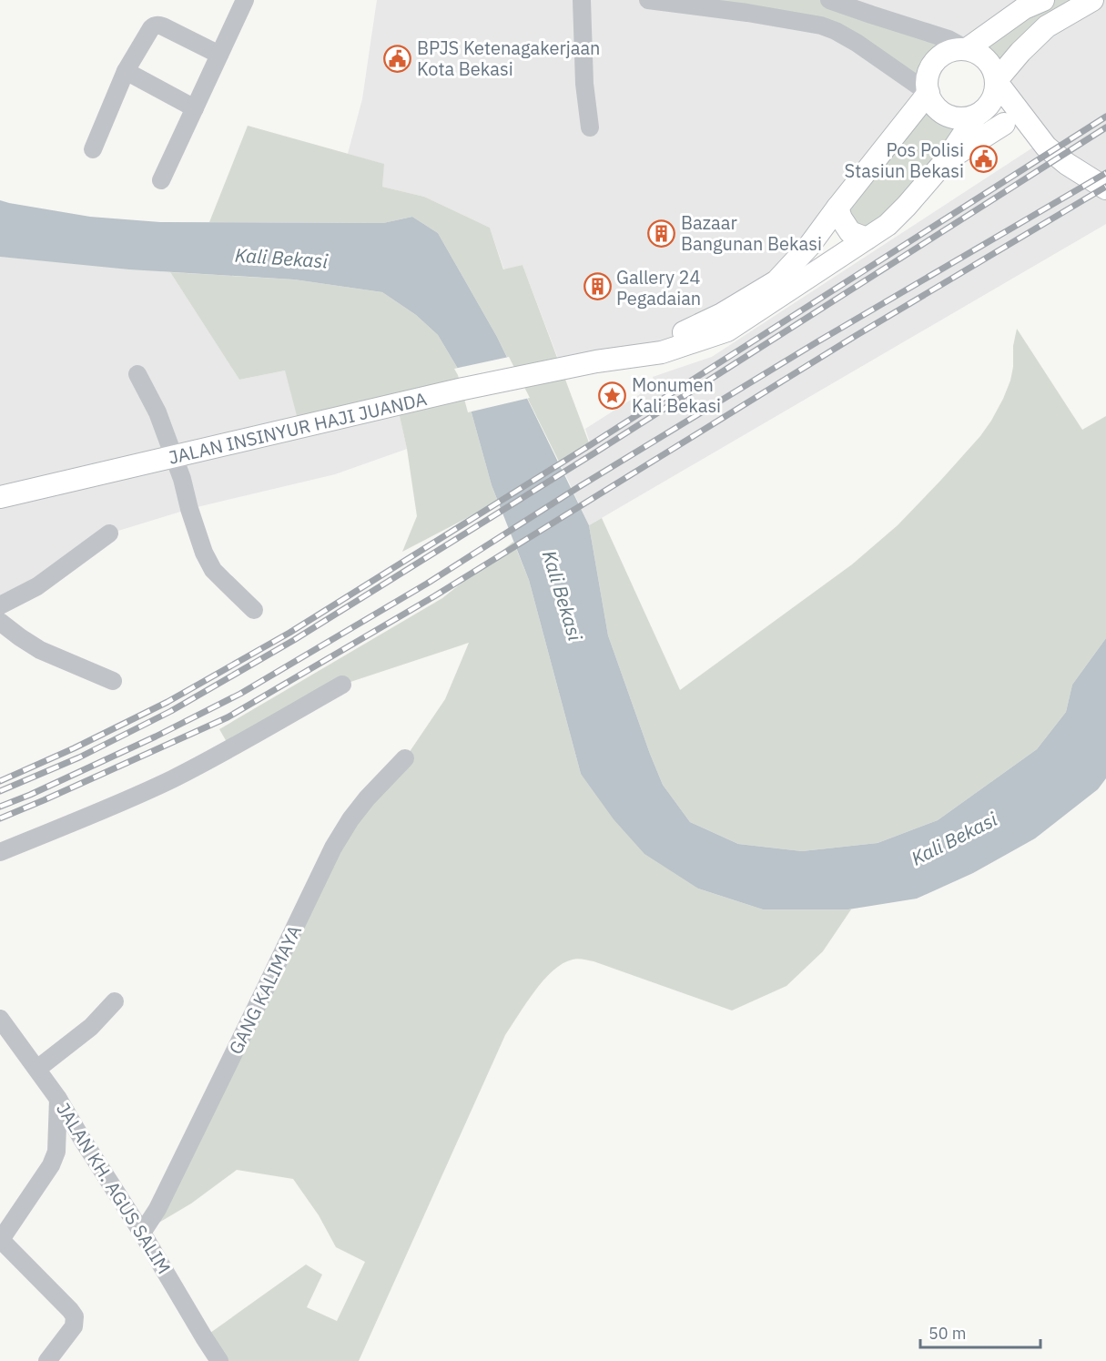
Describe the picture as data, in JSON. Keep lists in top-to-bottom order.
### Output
{
  "streets": {
    "main road": ["JALAN INSINYUR HAJI JUANDA"],
    "street": ["GANG KALIMAYA", "JALAN KH. AGUS SALIM"]
  },
  "crossings": [
    ["GANG KALIMAYA", "JALAN KH. AGUS SALIM"]
  ],
  "water": ["Kali Bekasi"],
  "places": {
    "public building": ["BPJS Ketenagakerjaan Kota Bekasi", "Pos Polisi Stasiun Bekasi"],
    "building": ["Bazaar Bangunan Bekasi", "Gallery 24 Pegadaian"],
    "place": ["Monumen Kali Bekasi"]
  },
  "scale_bar": "50 m"
}
